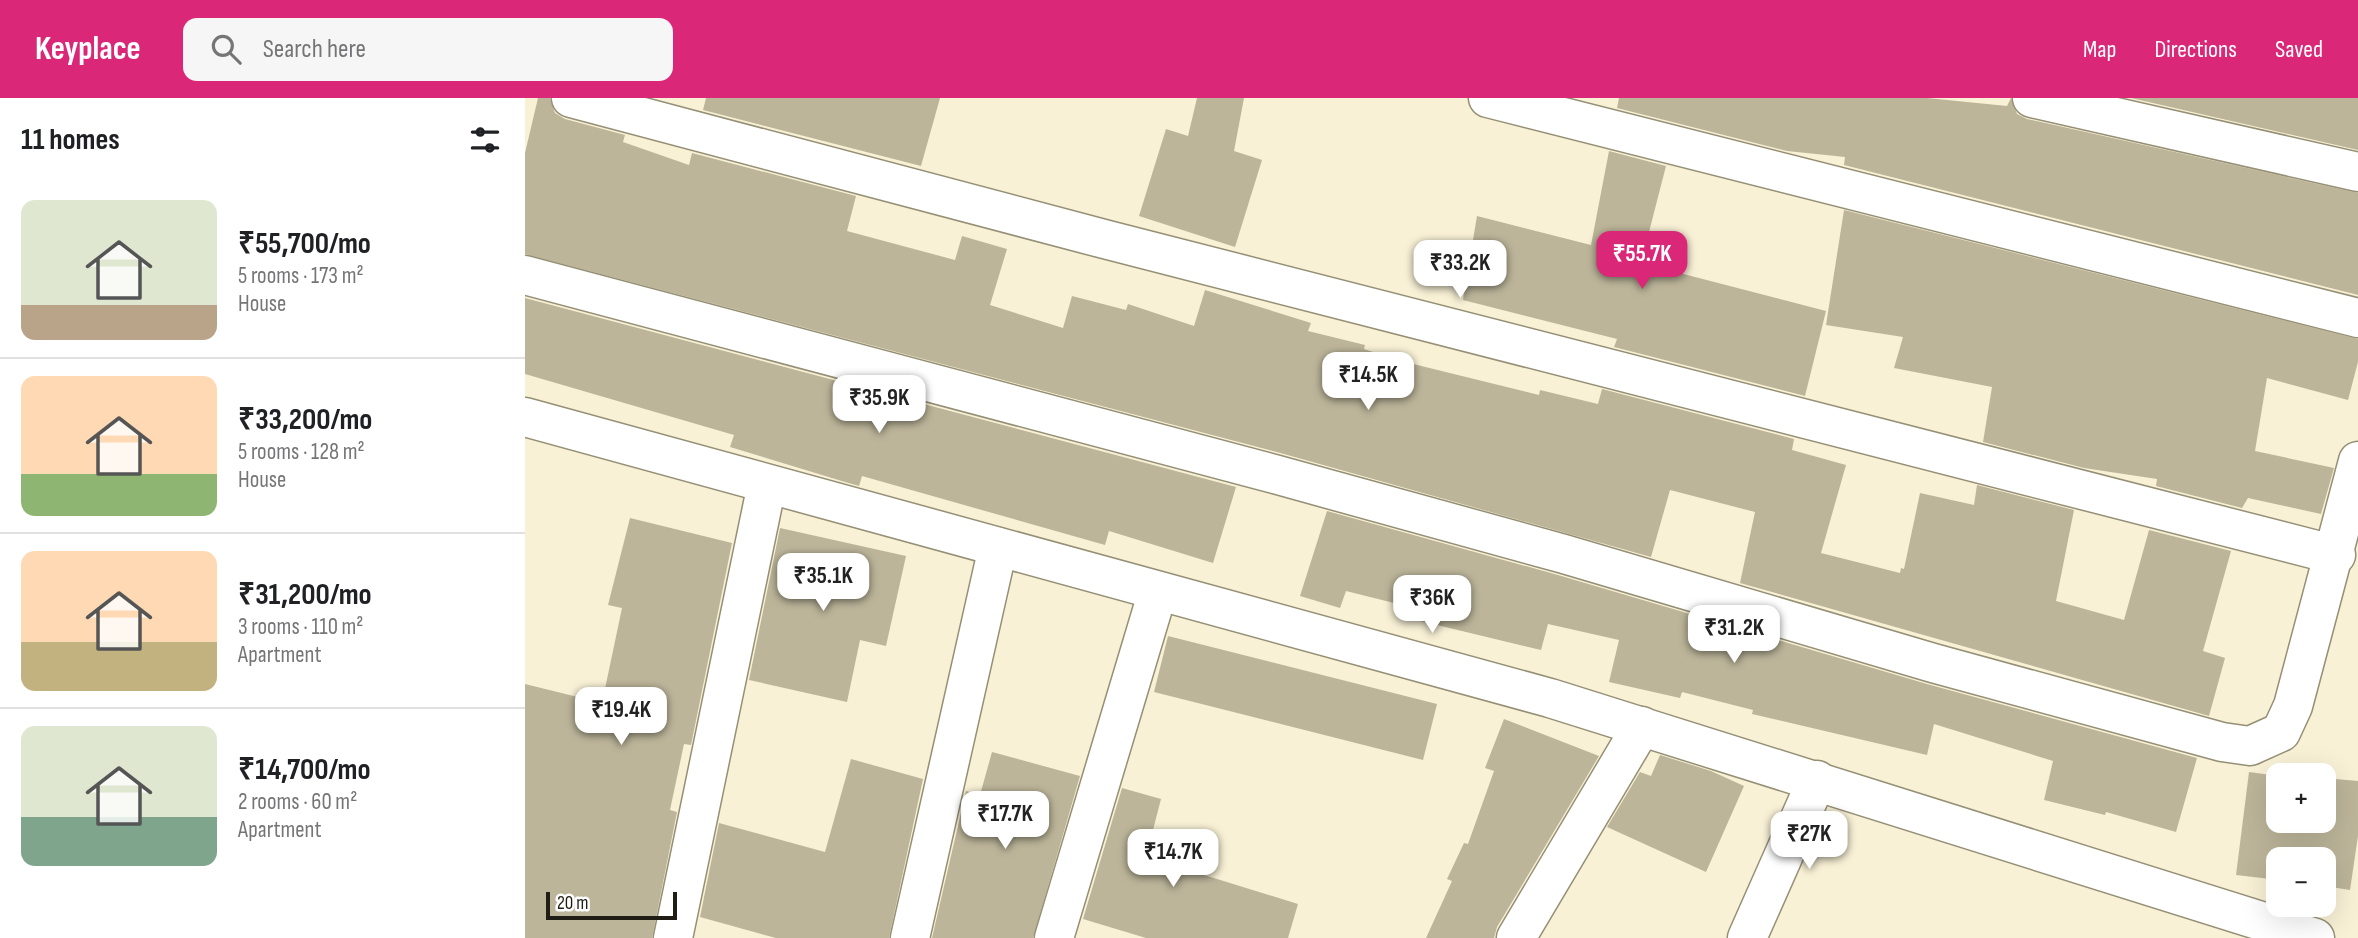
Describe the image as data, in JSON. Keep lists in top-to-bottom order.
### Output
{
  "scale_bar": "20 m",
  "page": {
    "header": "Keyplace",
    "search": "Search here",
    "nav": ["Map", "Directions", "Saved"],
    "heading": "11 homes",
    "list": [
      {
        "name": "₹55,700/mo",
        "note": "5 rooms · 173 m² · House"
      },
      {
        "name": "₹33,200/mo",
        "note": "5 rooms · 128 m² · House"
      },
      {
        "name": "₹31,200/mo",
        "note": "3 rooms · 110 m² · Apartment"
      },
      {
        "name": "₹14,700/mo",
        "note": "2 rooms · 60 m² · Apartment"
      }
    ],
    "price": [
      "₹55.7K",
      "₹33.2K",
      "₹14.5K",
      "₹35.9K",
      "₹35.1K",
      "₹36K",
      "₹31.2K",
      "₹19.4K",
      "₹17.7K",
      "₹27K",
      "₹14.7K"
    ],
    "map_buttons": ["+", "−"],
    "scale": "20 m"
  }
}
